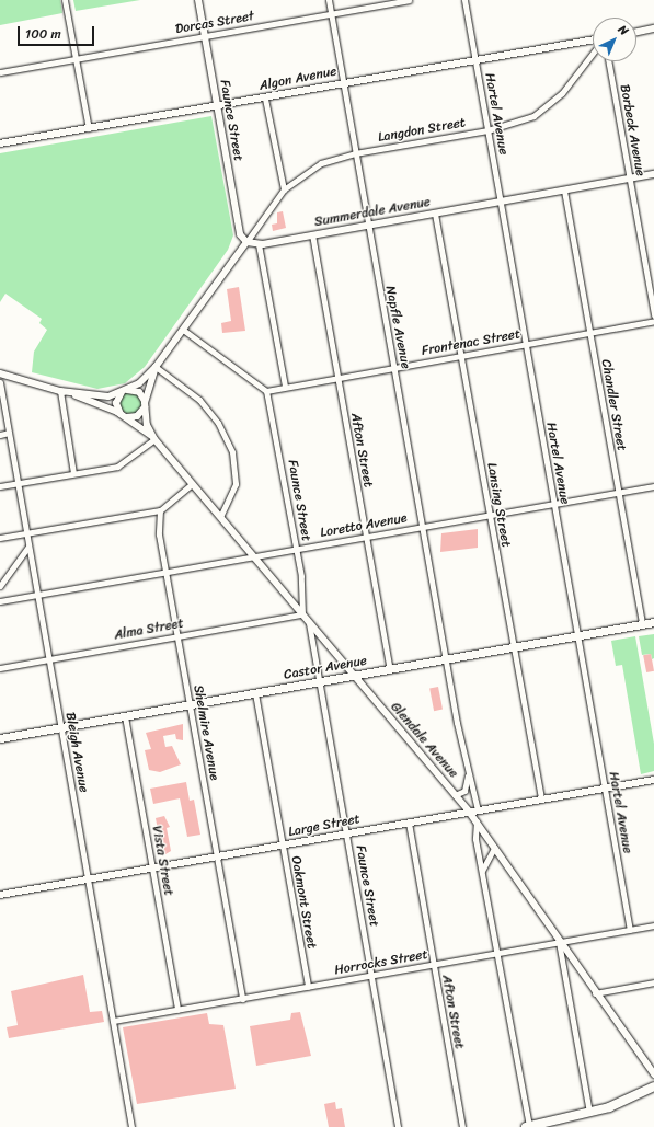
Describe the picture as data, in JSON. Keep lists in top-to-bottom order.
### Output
{
  "streets": {
    "main road": ["Castor Avenue"],
    "street": [
      "Dorcas Street",
      "Algon Avenue",
      "Hartel Avenue",
      "Faunce Street",
      "Langdon Street",
      "Borbeck Avenue",
      "Summerdale Avenue",
      "Napfle Avenue",
      "Frontenac Street",
      "Chandler Street",
      "Afton Street",
      "Lansing Street",
      "Loretto Avenue",
      "Alma Street",
      "Shelmire Avenue",
      "Glendale Avenue",
      "Bleigh Avenue",
      "Large Street",
      "Vista Street",
      "Oakmont Street",
      "Horrocks Street"
    ]
  },
  "crossings": [
    ["Dorcas Street", "Faunce Street"],
    ["Dorcas Street", "Napfle Avenue"],
    ["Algon Avenue", "Hartel Avenue"],
    ["Algon Avenue", "Faunce Street"],
    ["Algon Avenue", "Napfle Avenue"],
    ["Hartel Avenue", "Langdon Street"],
    ["Hartel Avenue", "Summerdale Avenue"],
    ["Hartel Avenue", "Frontenac Street"],
    ["Hartel Avenue", "Loretto Avenue"],
    ["Hartel Avenue", "Castor Avenue"],
    ["Hartel Avenue", "Large Street"],
    ["Hartel Avenue", "Horrocks Street"],
    ["Faunce Street", "Langdon Street"],
    ["Faunce Street", "Summerdale Avenue"],
    ["Faunce Street", "Frontenac Street"],
    ["Faunce Street", "Loretto Avenue"],
    ["Faunce Street", "Alma Street"],
    ["Faunce Street", "Castor Avenue"],
    ["Faunce Street", "Glendale Avenue"],
    ["Faunce Street", "Large Street"],
    ["Faunce Street", "Horrocks Street"],
    ["Langdon Street", "Summerdale Avenue"],
    ["Langdon Street", "Napfle Avenue"],
    ["Borbeck Avenue", "Summerdale Avenue"],
    ["Summerdale Avenue", "Napfle Avenue"],
    ["Summerdale Avenue", "Chandler Street"],
    ["Summerdale Avenue", "Afton Street"],
    ["Summerdale Avenue", "Lansing Street"],
    ["Napfle Avenue", "Frontenac Street"],
    ["Napfle Avenue", "Loretto Avenue"],
    ["Napfle Avenue", "Castor Avenue"],
    ["Napfle Avenue", "Large Street"],
    ["Frontenac Street", "Chandler Street"],
    ["Frontenac Street", "Afton Street"],
    ["Frontenac Street", "Lansing Street"],
    ["Chandler Street", "Loretto Avenue"],
    ["Chandler Street", "Castor Avenue"],
    ["Afton Street", "Loretto Avenue"],
    ["Afton Street", "Castor Avenue"],
    ["Afton Street", "Large Street"],
    ["Afton Street", "Horrocks Street"],
    ["Lansing Street", "Loretto Avenue"],
    ["Lansing Street", "Castor Avenue"],
    ["Lansing Street", "Large Street"],
    ["Loretto Avenue", "Shelmire Avenue"],
    ["Loretto Avenue", "Glendale Avenue"],
    ["Loretto Avenue", "Bleigh Avenue"],
    ["Alma Street", "Shelmire Avenue"],
    ["Alma Street", "Glendale Avenue"],
    ["Alma Street", "Bleigh Avenue"],
    ["Castor Avenue", "Shelmire Avenue"],
    ["Castor Avenue", "Glendale Avenue"],
    ["Castor Avenue", "Bleigh Avenue"],
    ["Castor Avenue", "Vista Street"],
    ["Castor Avenue", "Oakmont Street"],
    ["Shelmire Avenue", "Large Street"],
    ["Shelmire Avenue", "Horrocks Street"],
    ["Glendale Avenue", "Large Street"],
    ["Glendale Avenue", "Horrocks Street"],
    ["Bleigh Avenue", "Large Street"],
    ["Bleigh Avenue", "Horrocks Street"],
    ["Large Street", "Vista Street"],
    ["Large Street", "Oakmont Street"],
    ["Vista Street", "Horrocks Street"],
    ["Oakmont Street", "Horrocks Street"]
  ],
  "scale_bar": "100 m",
  "north": "top right"
}
